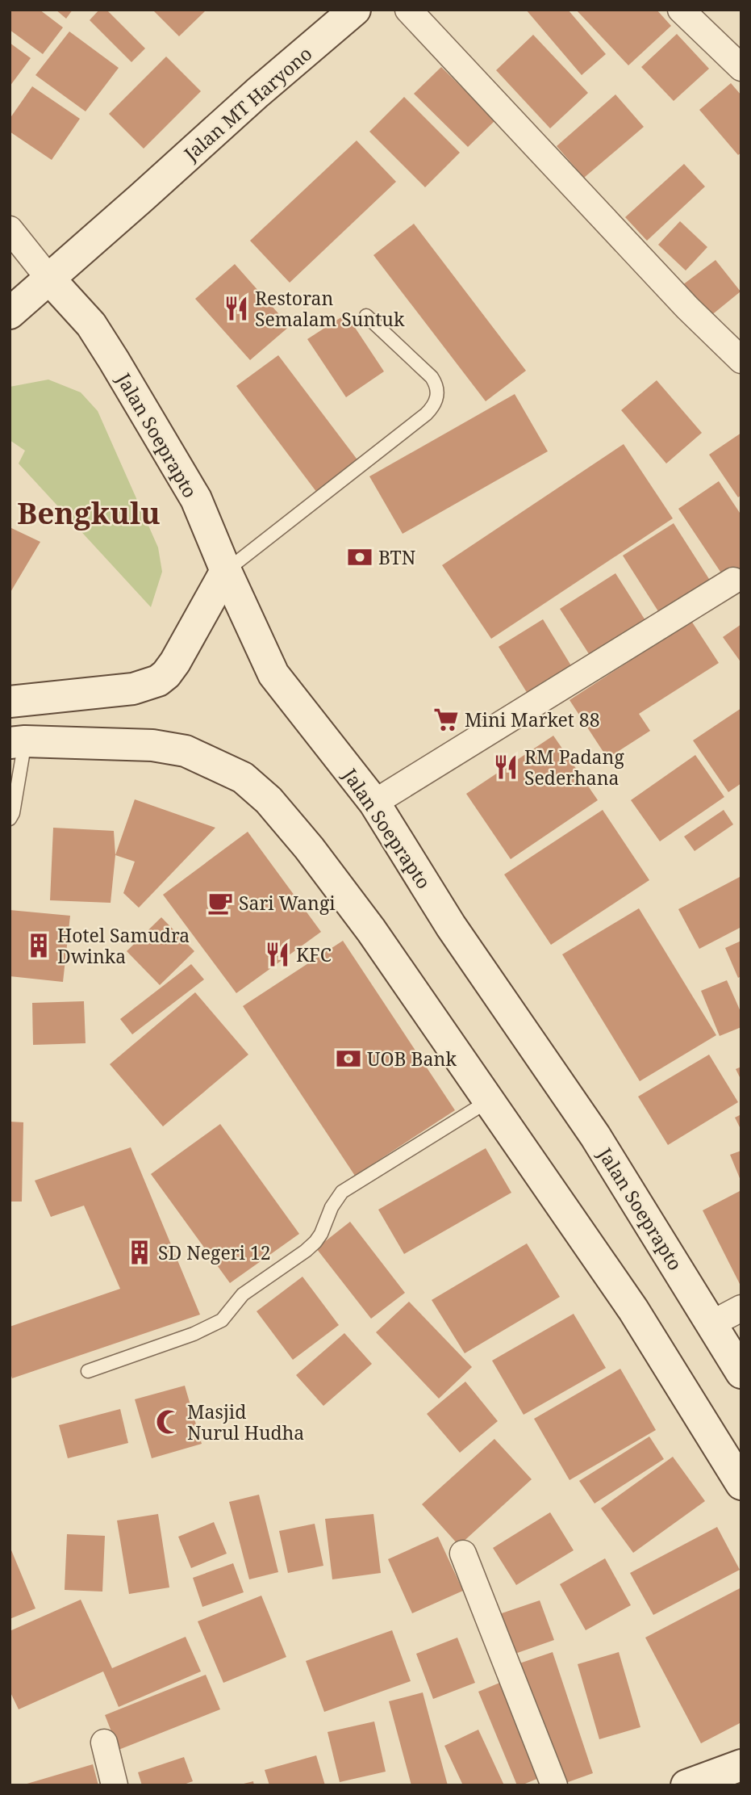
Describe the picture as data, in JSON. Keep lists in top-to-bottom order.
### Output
{
  "streets": {
    "main road": ["Jalan MT Haryono", "Jalan Soeprapto"]
  },
  "crossings": [
    ["Jalan MT Haryono", "Jalan Soeprapto"]
  ],
  "districts": ["Bengkulu"],
  "places": {
    "restaurant": ["Restoran Semalam Suntuk", "RM Padang Sederhana", "KFC"],
    "bank": ["BTN", "UOB Bank"],
    "supermarket": ["Mini Market 88"],
    "cafe": ["Sari Wangi"],
    "building": ["Hotel Samudra Dwinka", "SD Negeri 12"],
    "mosque": ["Masjid Nurul Hudha"]
  }
}
